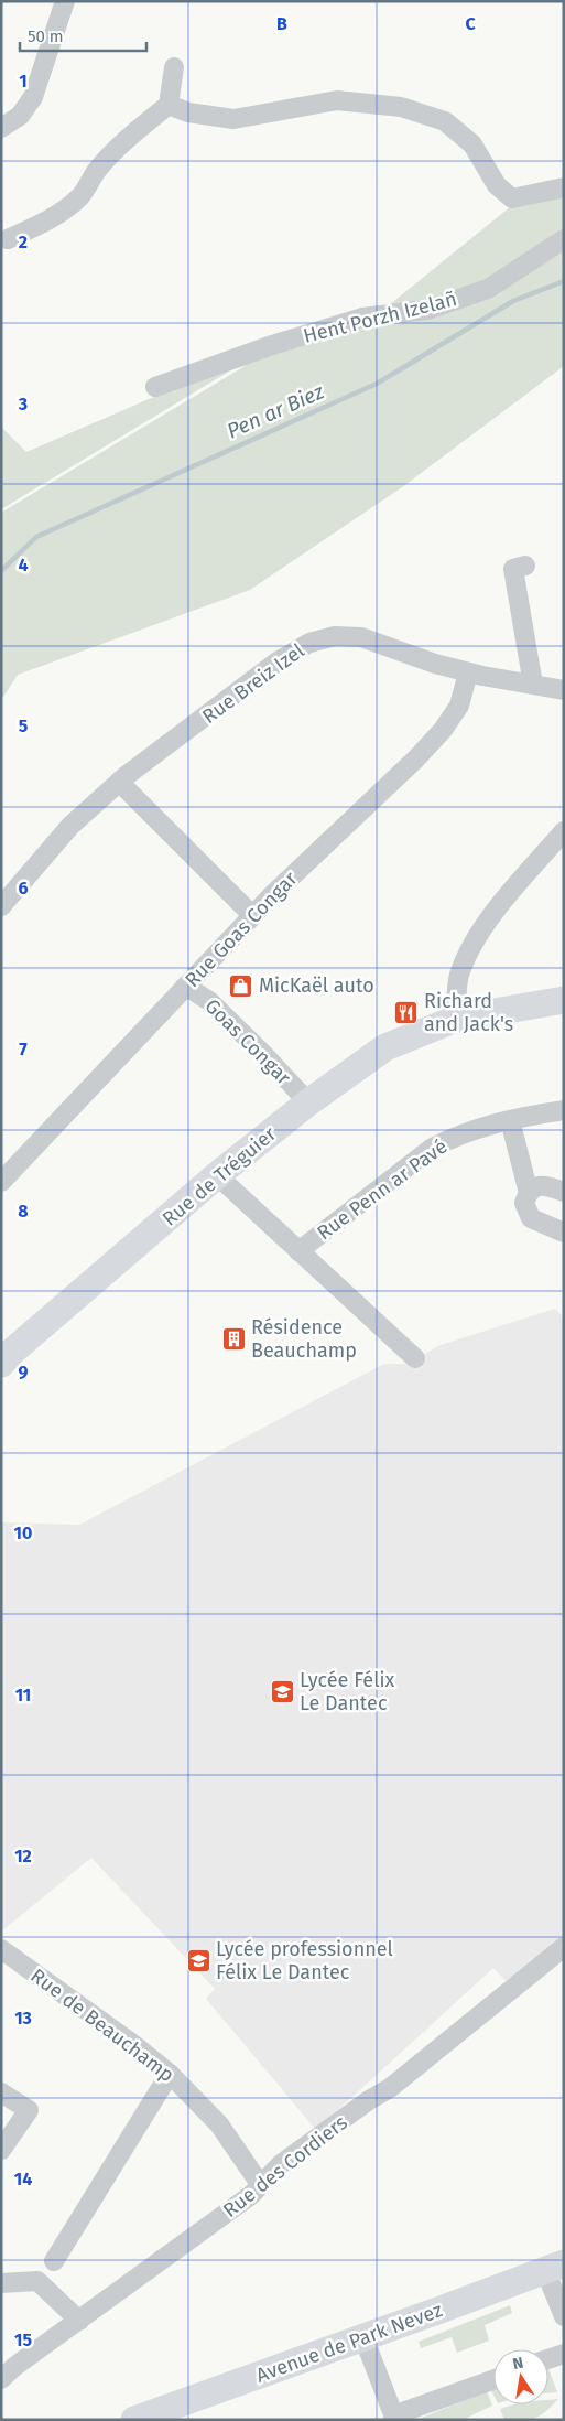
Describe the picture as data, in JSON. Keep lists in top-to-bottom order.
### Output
{
  "streets": {
    "main road": ["Rue de Tréguier", "Avenue de Park Nevez"],
    "street": [
      "Hent Porzh Izelañ",
      "Rue Breiz Izel",
      "Rue Goas Congar",
      "Goas Congar",
      "Rue Penn ar Pavé",
      "Rue de Beauchamp",
      "Rue des Cordiers"
    ]
  },
  "crossings": [
    ["Rue Breiz Izel", "Rue Goas Congar"],
    ["Rue Goas Congar", "Goas Congar"],
    ["Goas Congar", "Rue de Tréguier"],
    ["Rue de Tréguier", "Rue Penn ar Pavé"],
    ["Rue de Beauchamp", "Rue des Cordiers"]
  ],
  "water": ["Pen ar Biez"],
  "places": {
    "shop": ["MicKaël auto"],
    "restaurant": ["Richard and Jack's"],
    "building": ["Résidence Beauchamp"],
    "school or university": ["Lycée Félix Le Dantec", "Lycée professionnel Félix Le Dantec"]
  },
  "scale_bar": "50 m",
  "north": "top",
  "grid": {
    "columns": ["B", "C"],
    "rows": [
      "1",
      "2",
      "3",
      "4",
      "5",
      "6",
      "7",
      "8",
      "9",
      "10",
      "11",
      "12",
      "13",
      "14",
      "15"
    ]
  }
}
